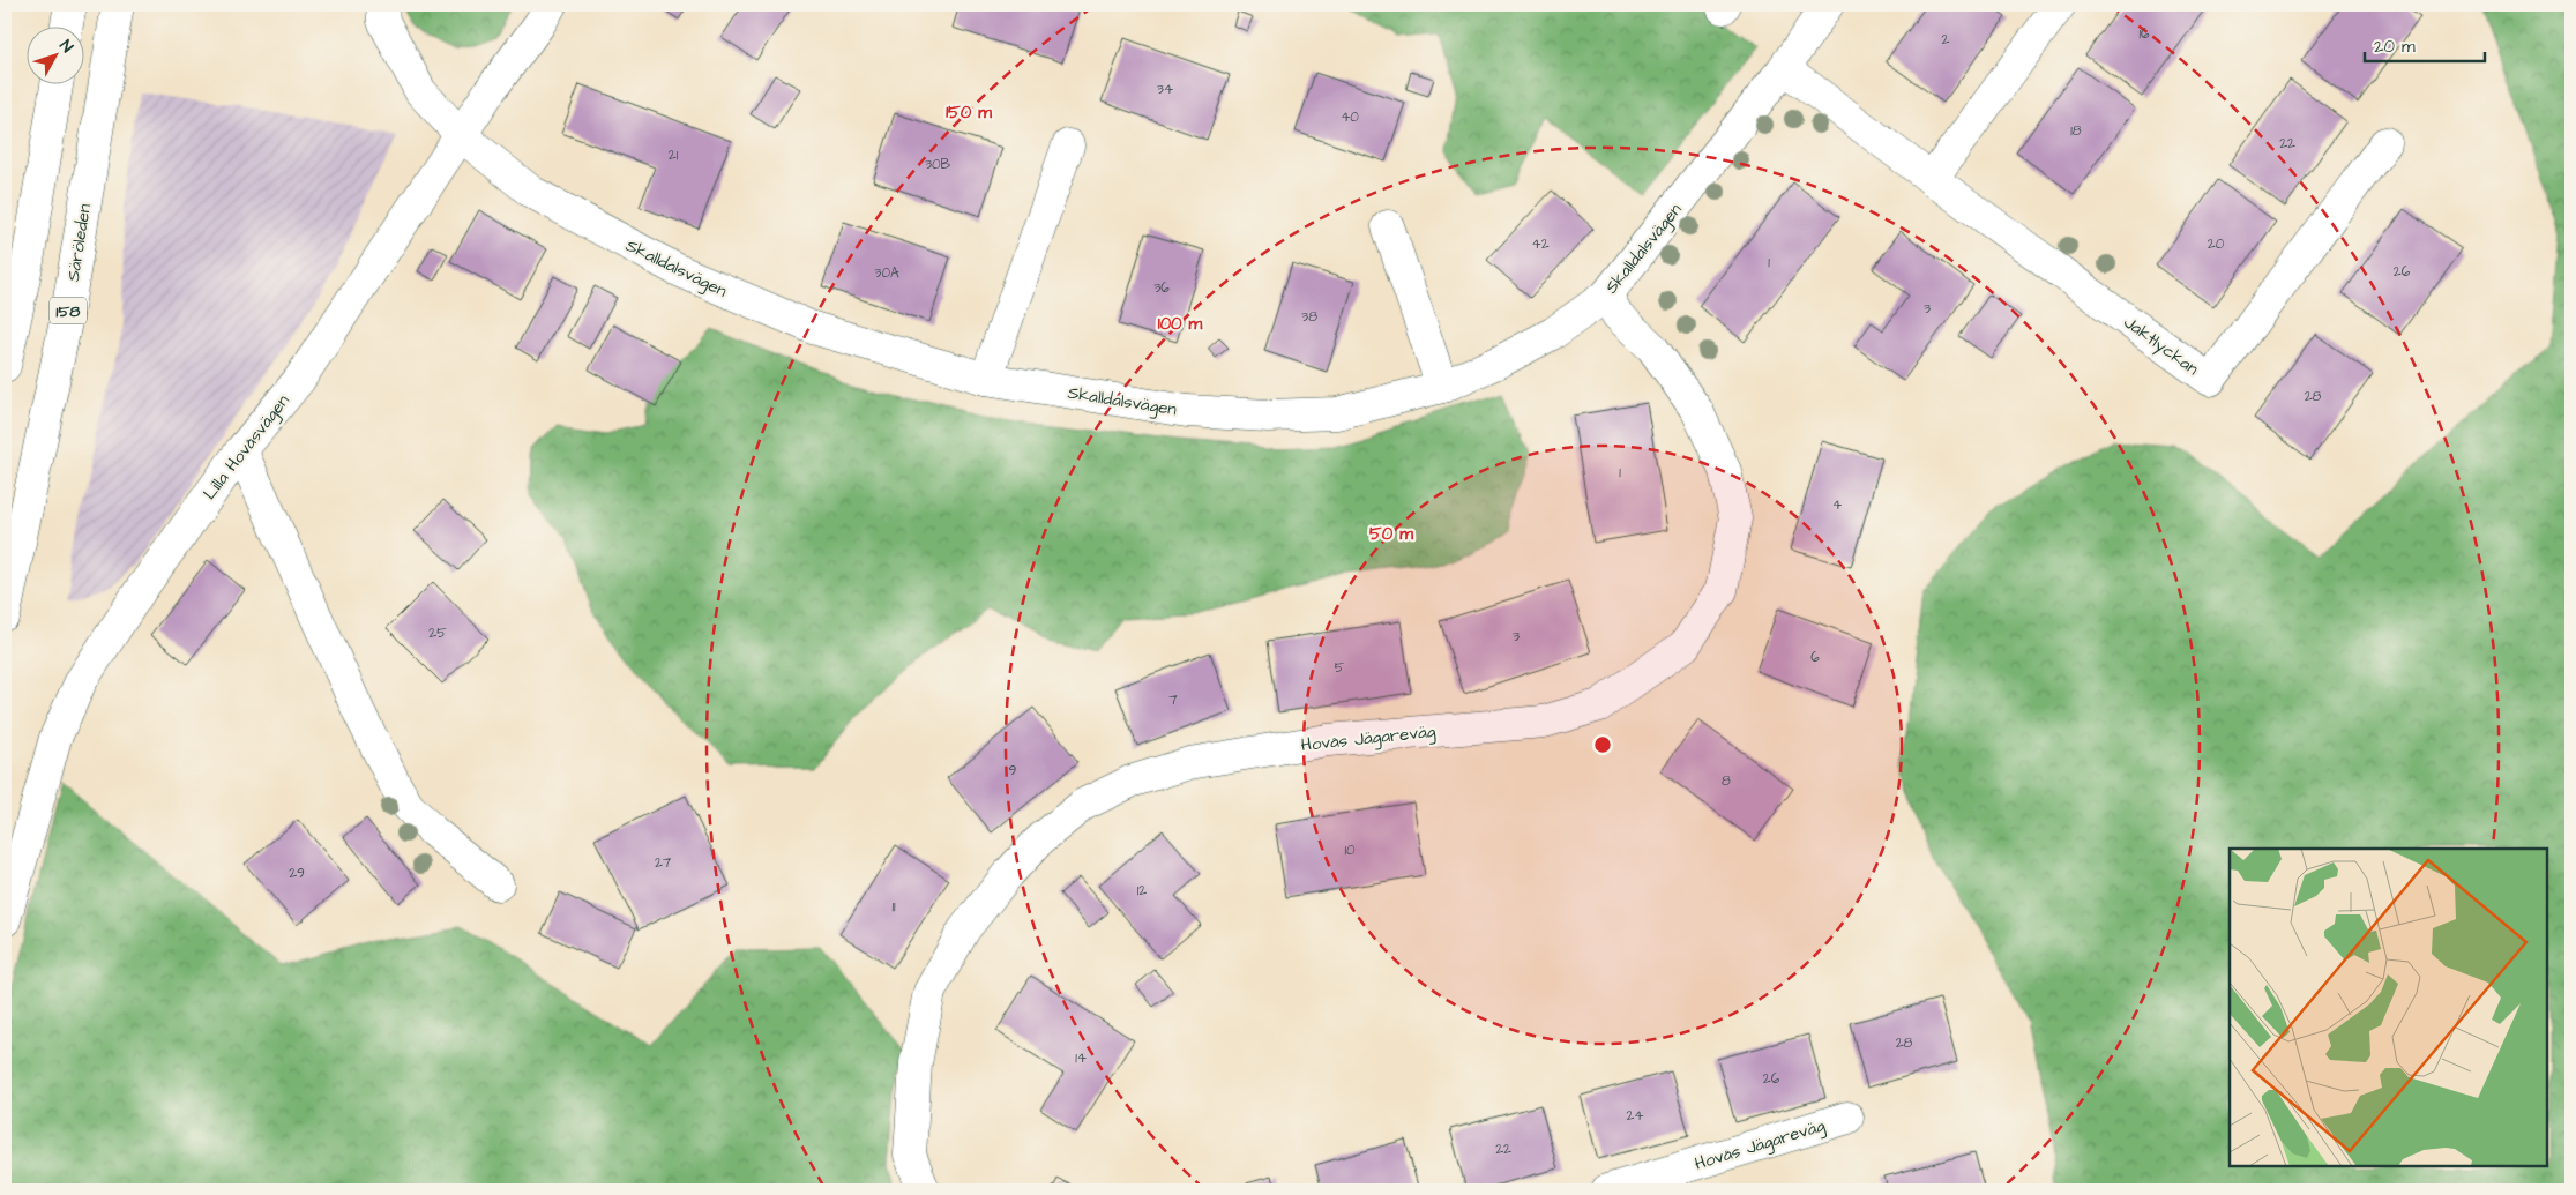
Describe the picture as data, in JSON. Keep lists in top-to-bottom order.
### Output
{
  "streets": {
    "street": [
      "Säröleden",
      "Skalldalsvägen",
      "158",
      "Jaktlyckan",
      "Lilla Hovåsvägen",
      "Hovås Jägareväg"
    ]
  },
  "crossings": [
    ["Skalldalsvägen", "Jaktlyckan"],
    ["Skalldalsvägen", "Lilla Hovåsvägen"],
    ["Skalldalsvägen", "Hovås Jägareväg"]
  ],
  "house_numbers": [
    "16",
    "2",
    "34",
    "40",
    "18",
    "22",
    "21",
    "30B",
    "42",
    "20",
    "1",
    "26",
    "30A",
    "36",
    "3",
    "38",
    "28",
    "1",
    "4",
    "25",
    "3",
    "6",
    "5",
    "7",
    "9",
    "8",
    "10",
    "27",
    "29",
    "12",
    "11",
    "28",
    "14",
    "26",
    "24",
    "22"
  ],
  "scale_bar": "20 m",
  "north": "top right",
  "rings": ["150 m", "100 m", "50 m"]
}
